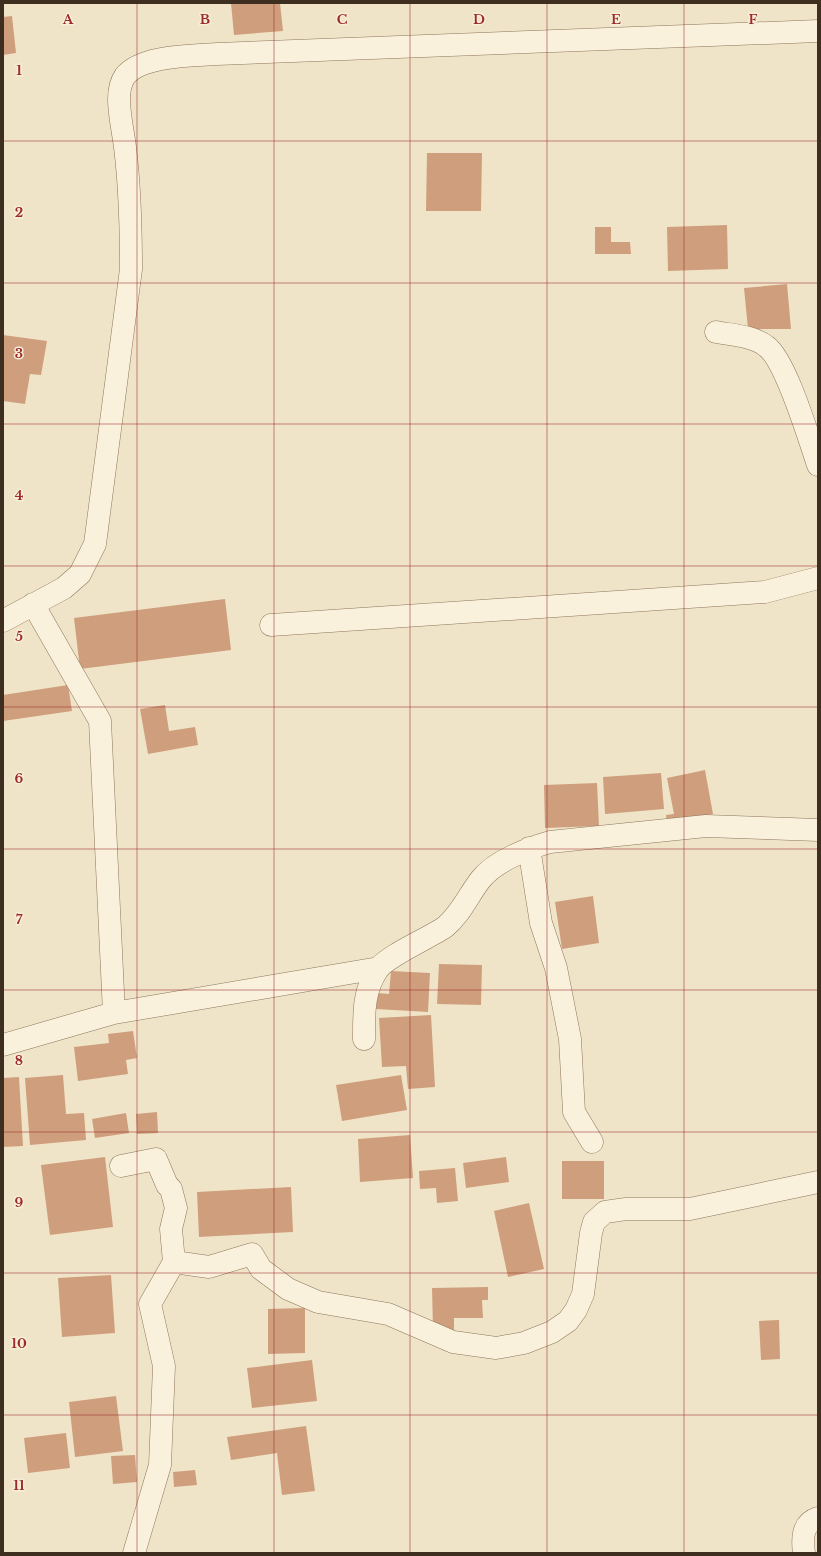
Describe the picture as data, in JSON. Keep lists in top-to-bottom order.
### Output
{
  "grid": {
    "columns": [
      "A",
      "B",
      "C",
      "D",
      "E",
      "F"
    ],
    "rows": [
      "1",
      "2",
      "3",
      "4",
      "5",
      "6",
      "7",
      "8",
      "9",
      "10",
      "11"
    ]
  }
}
